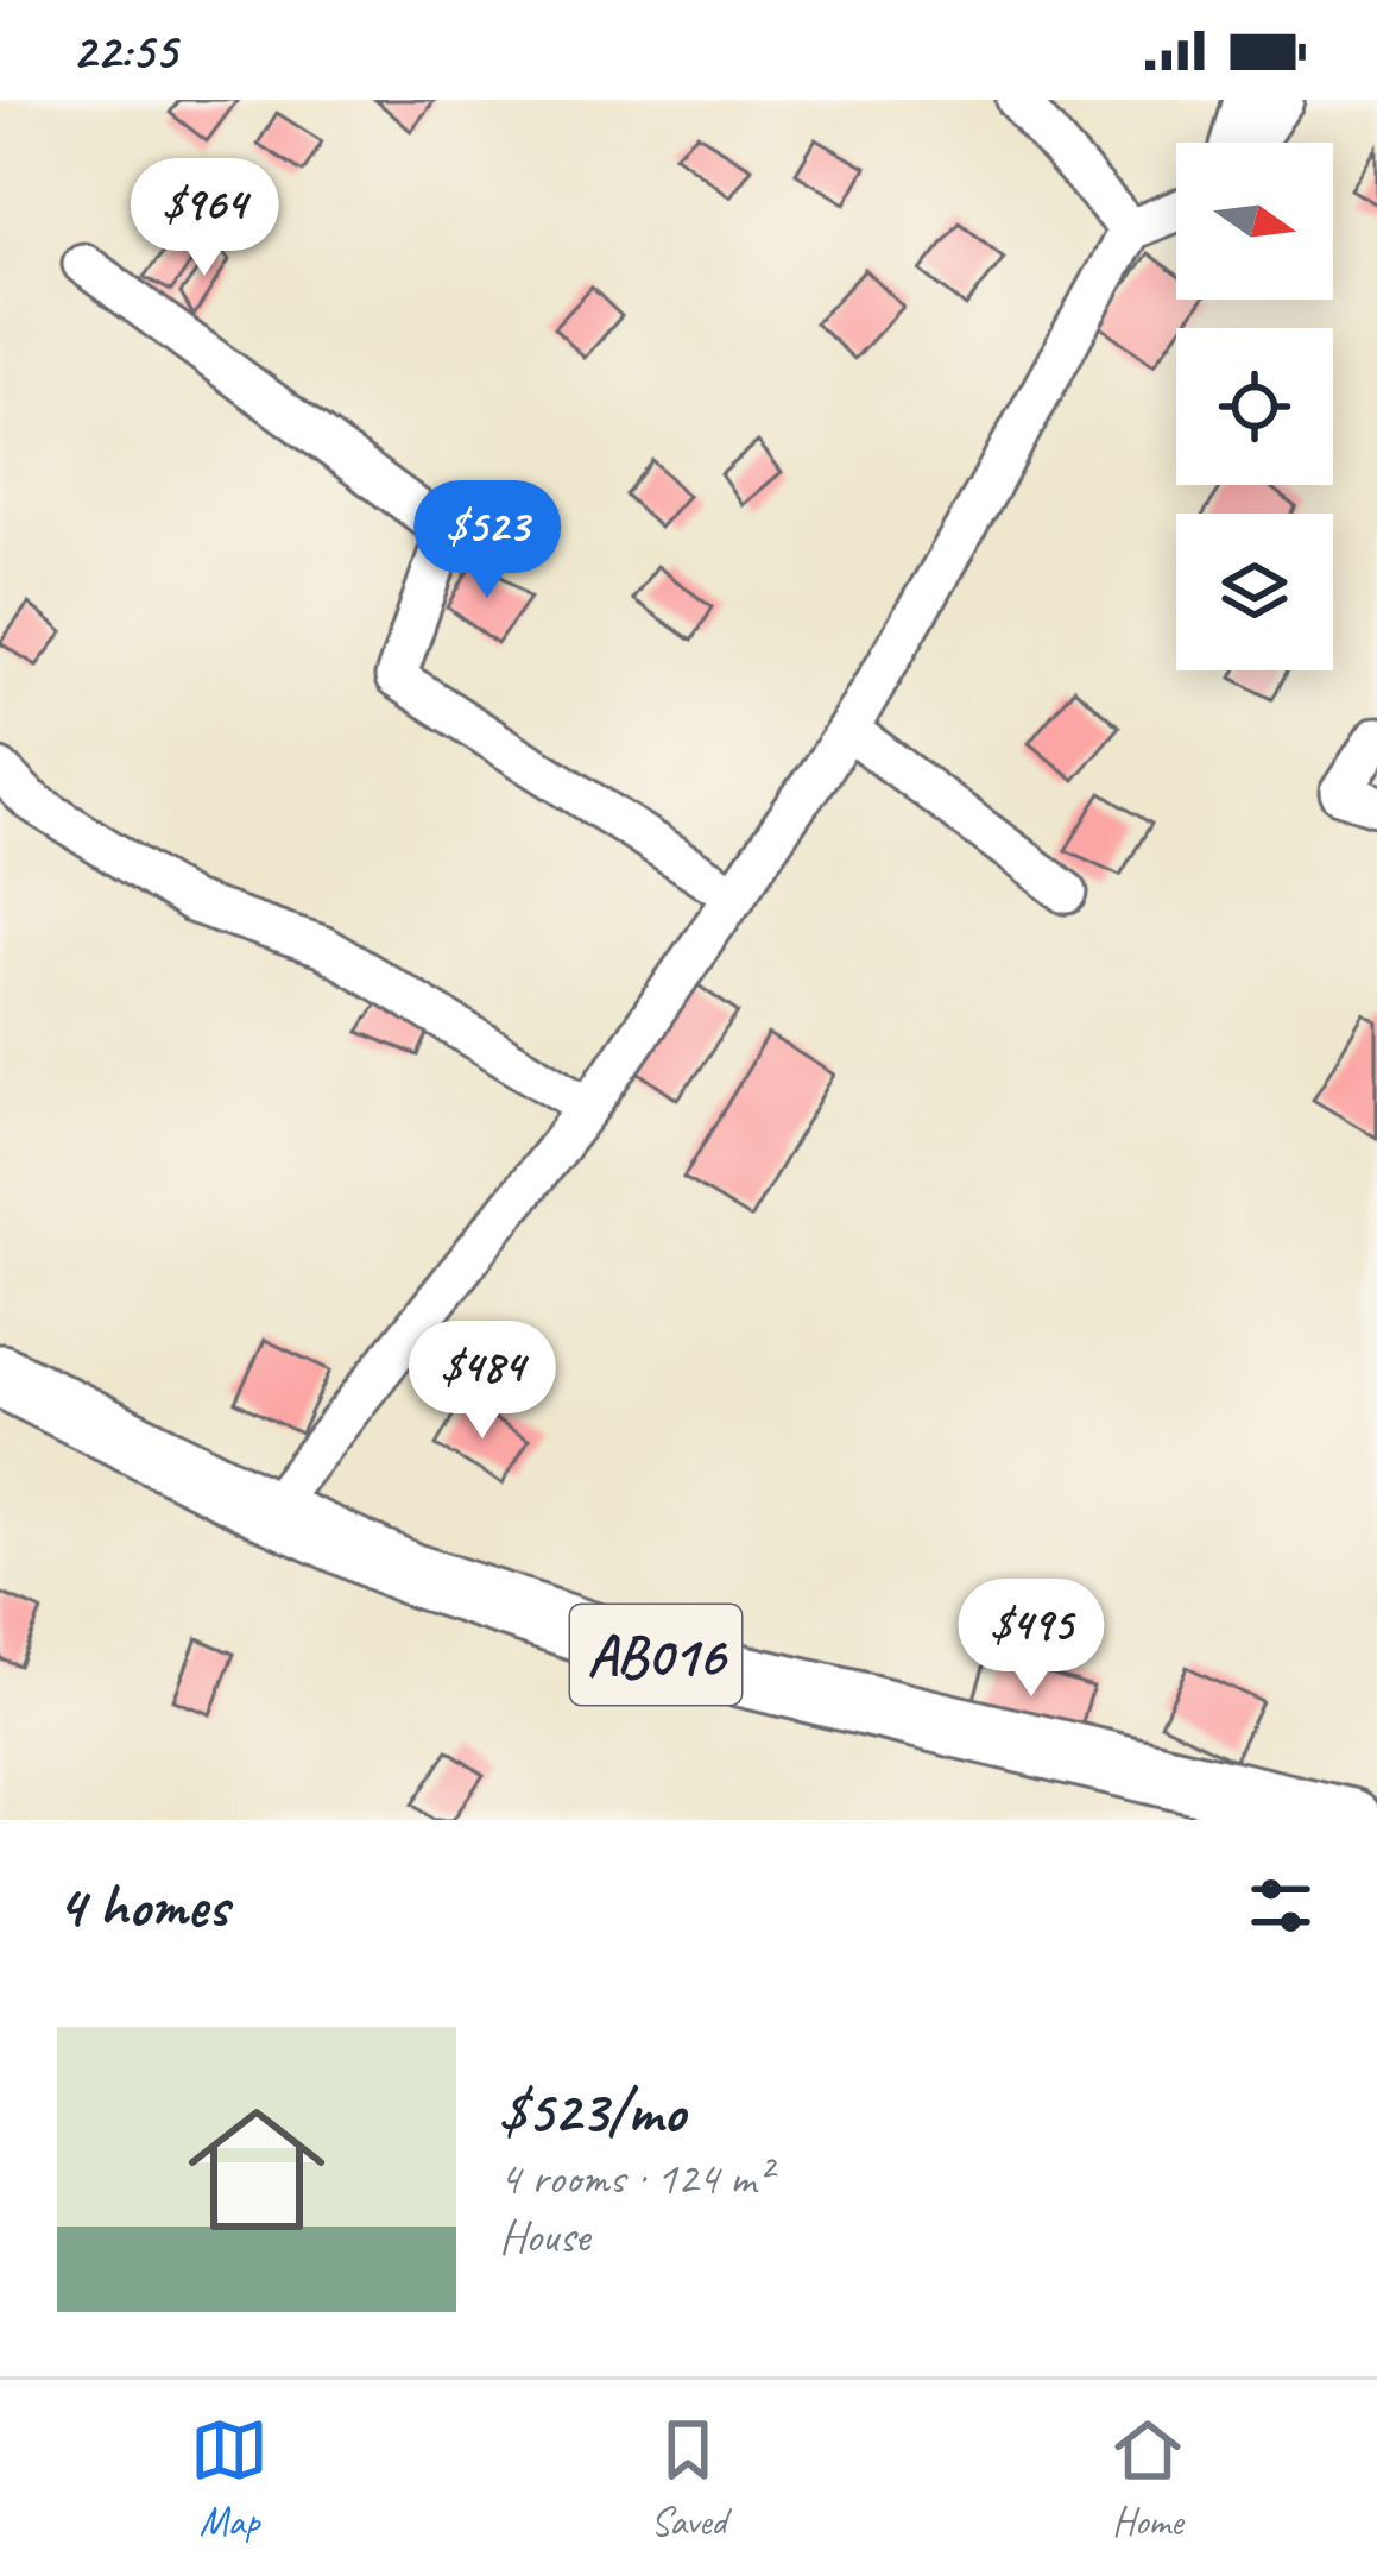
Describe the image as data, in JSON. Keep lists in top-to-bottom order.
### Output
{
  "streets": {
    "main road": ["AB016"]
  },
  "north": "right",
  "page": {
    "status": "22:55",
    "price": [
      "$964",
      "$523",
      "$484",
      "$495"
    ],
    "heading": "4 homes",
    "list": [
      {
        "name": "$523/mo",
        "note": "4 rooms · 124 m² · House"
      }
    ],
    "tabs": ["Map", "Saved", "Home"]
  }
}
